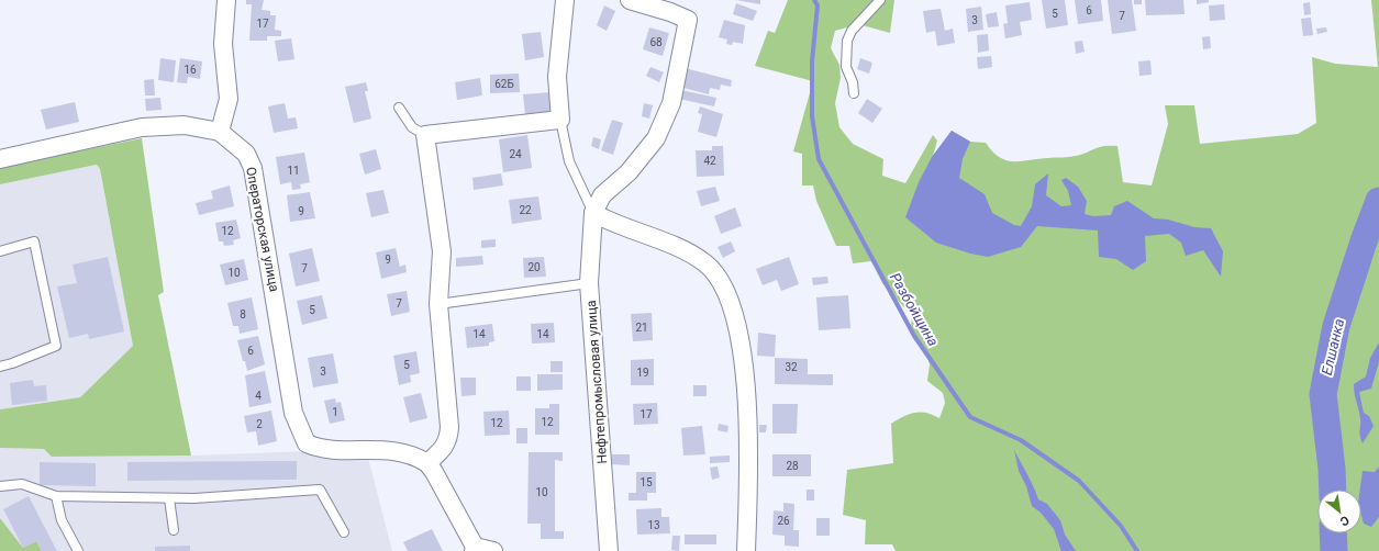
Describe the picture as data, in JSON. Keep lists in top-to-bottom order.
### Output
{
  "streets": {
    "street": ["Операторская улица", "Нефтепромысловая улица"]
  },
  "water": ["Разбойщина", "Елшанка"],
  "house_numbers": [
    "6",
    "5",
    "7",
    "3",
    "17",
    "68",
    "16",
    "62Б",
    "24",
    "42",
    "11",
    "22",
    "9",
    "12",
    "9",
    "20",
    "7",
    "10",
    "7",
    "5",
    "8",
    "21",
    "14",
    "14",
    "6",
    "5",
    "32",
    "3",
    "19",
    "4",
    "1",
    "17",
    "12",
    "12",
    "2",
    "28",
    "15",
    "10",
    "26",
    "13"
  ],
  "north": "bottom right"
}
